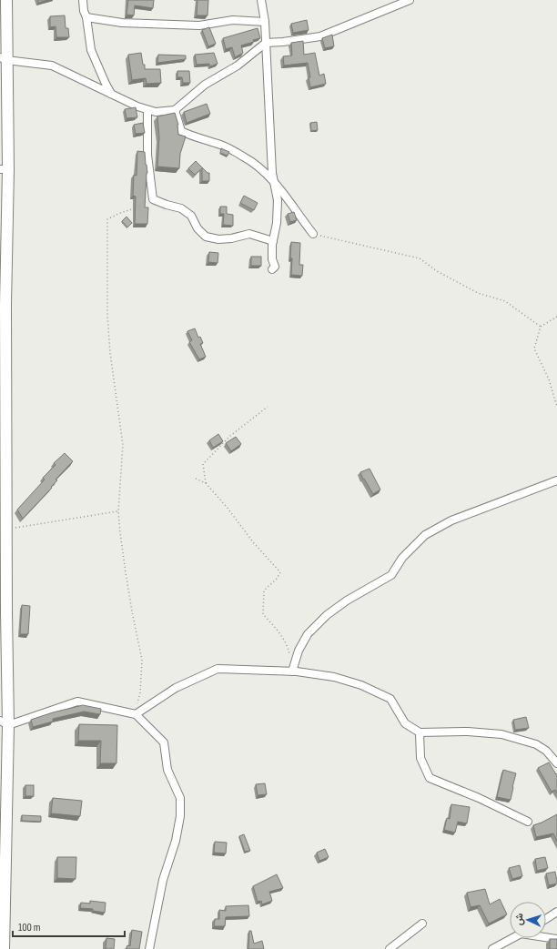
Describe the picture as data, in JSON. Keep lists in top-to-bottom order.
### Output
{
  "scale_bar": "100 m",
  "north": "left"
}
